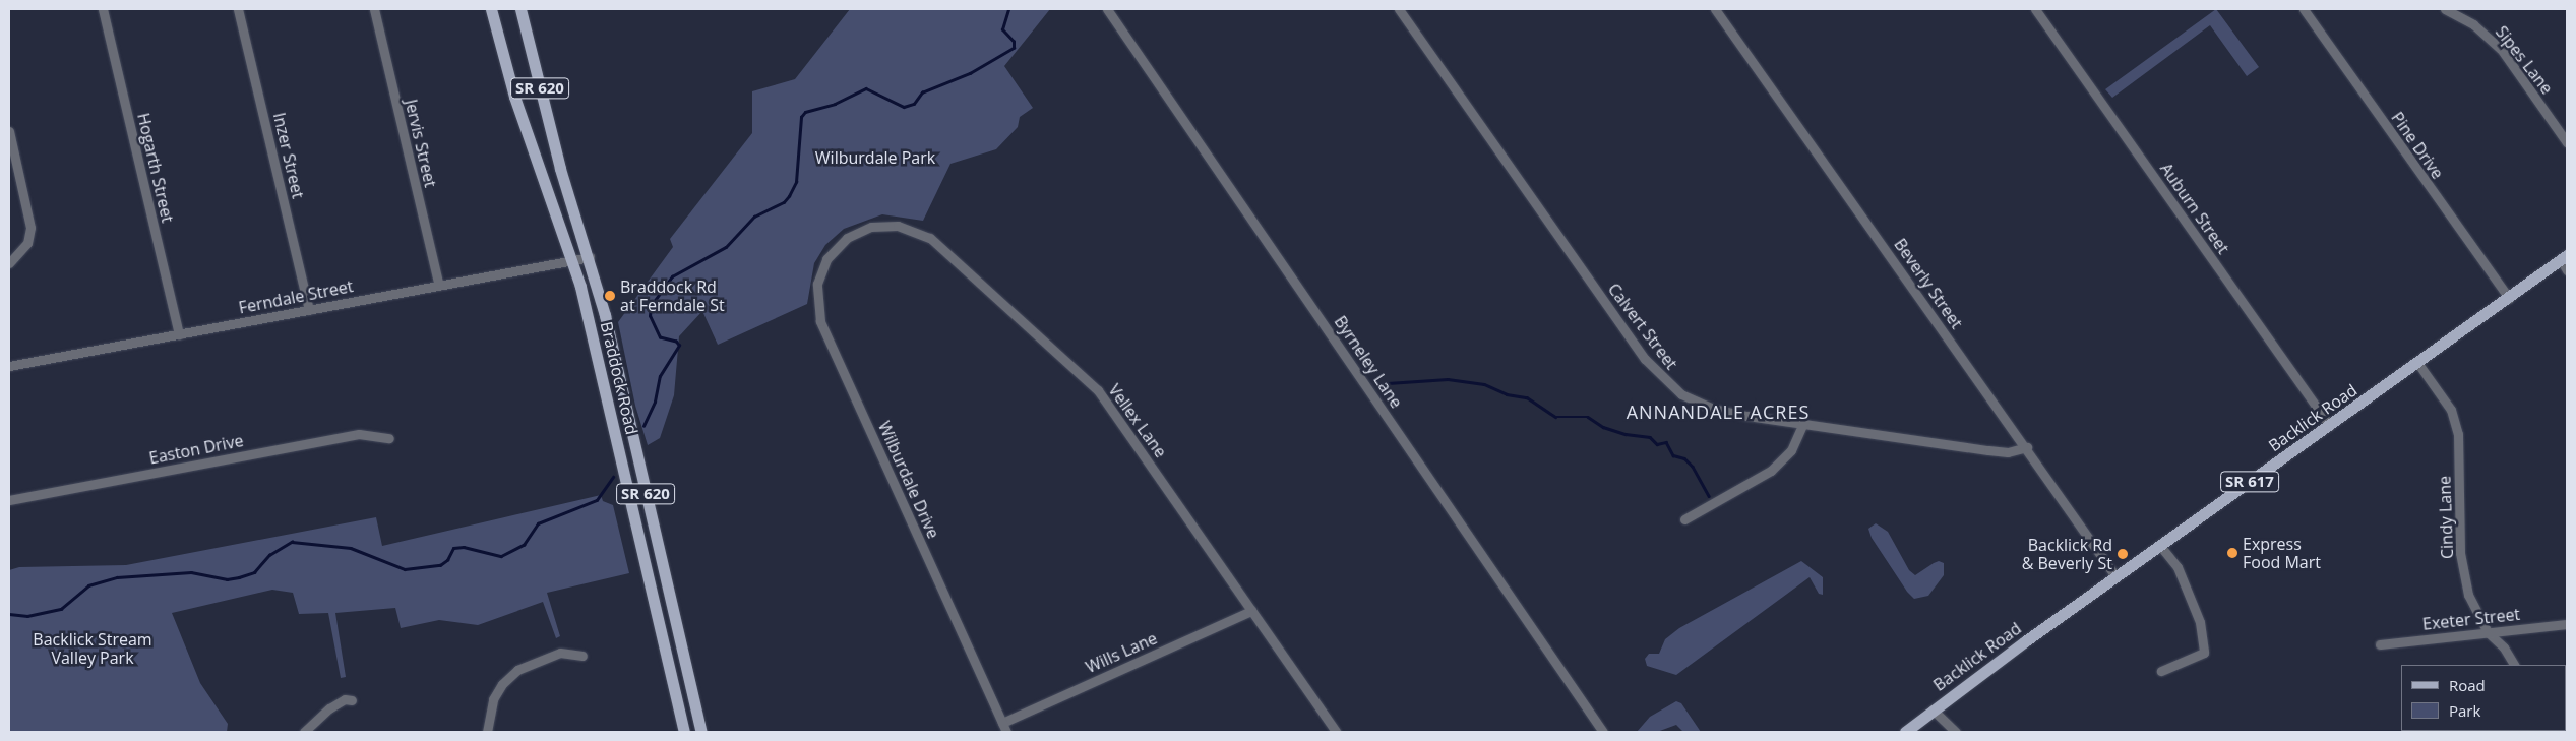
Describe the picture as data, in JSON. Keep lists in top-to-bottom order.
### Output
{
  "streets": {
    "main road": [
      "SR 620",
      "Braddock Road",
      "Backlick Road",
      "SR 617"
    ],
    "street": [
      "Sipes Lane",
      "Jervis Street",
      "Pine Drive",
      "Inzer Street",
      "Hogarth Street",
      "Auburn Street",
      "Beverly Street",
      "Ferndale Street",
      "Calvert Street",
      "Byrneley Lane",
      "Vellex Lane",
      "Easton Drive",
      "Wilburdale Drive",
      "Cindy Lane",
      "Exeter Street",
      "Wills Lane"
    ]
  },
  "crossings": [
    ["Jervis Street", "Ferndale Street"],
    ["Pine Drive", "Backlick Road"],
    ["Inzer Street", "Ferndale Street"],
    ["Hogarth Street", "Ferndale Street"],
    ["Auburn Street", "Backlick Road"],
    ["Beverly Street", "Calvert Street"],
    ["Beverly Street", "Backlick Road"],
    ["Ferndale Street", "Braddock Road"],
    ["Backlick Road", "Cindy Lane"],
    ["Vellex Lane", "Wilburdale Drive"],
    ["Vellex Lane", "Wills Lane"],
    ["Wilburdale Drive", "Wills Lane"],
    ["Cindy Lane", "Exeter Street"]
  ],
  "districts": ["ANNANDALE ACRES"],
  "parks": ["Wilburdale Park", "Backlick Stream Valley Park"],
  "places": ["Braddock Rd at Ferndale St", "Express Food Mart", "Backlick Rd & Beverly St"],
  "legend": ["Road", "Park"]
}
